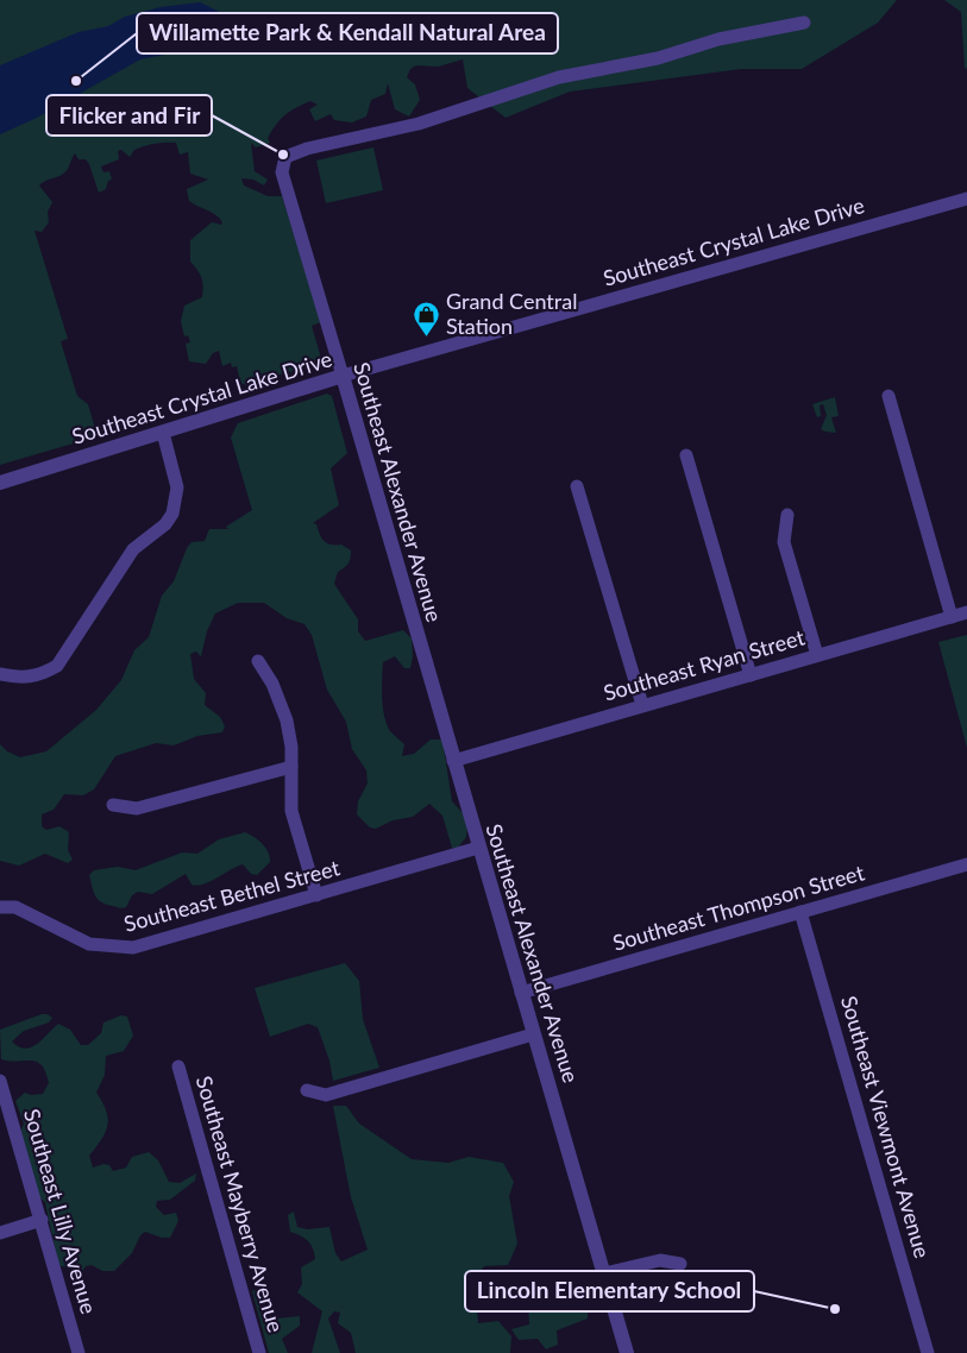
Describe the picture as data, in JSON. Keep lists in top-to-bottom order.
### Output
{
  "streets": {
    "street": [
      "Southeast Crystal Lake Drive",
      "Southeast Alexander Avenue",
      "Southeast Ryan Street",
      "Southeast Bethel Street",
      "Southeast Thompson Street",
      "Southeast Viewmont Avenue",
      "Southeast Mayberry Avenue",
      "Southeast Lilly Avenue"
    ]
  },
  "crossings": [
    ["Southeast Crystal Lake Drive", "Southeast Alexander Avenue"],
    ["Southeast Alexander Avenue", "Southeast Ryan Street"],
    ["Southeast Alexander Avenue", "Southeast Bethel Street"],
    ["Southeast Alexander Avenue", "Southeast Thompson Street"],
    ["Southeast Thompson Street", "Southeast Viewmont Avenue"]
  ],
  "places": {
    "other": ["Willamette Park & Kendall Natural Area", "Flicker and Fir", "Lincoln Elementary School"],
    "shop": ["Grand Central Station"]
  }
}
